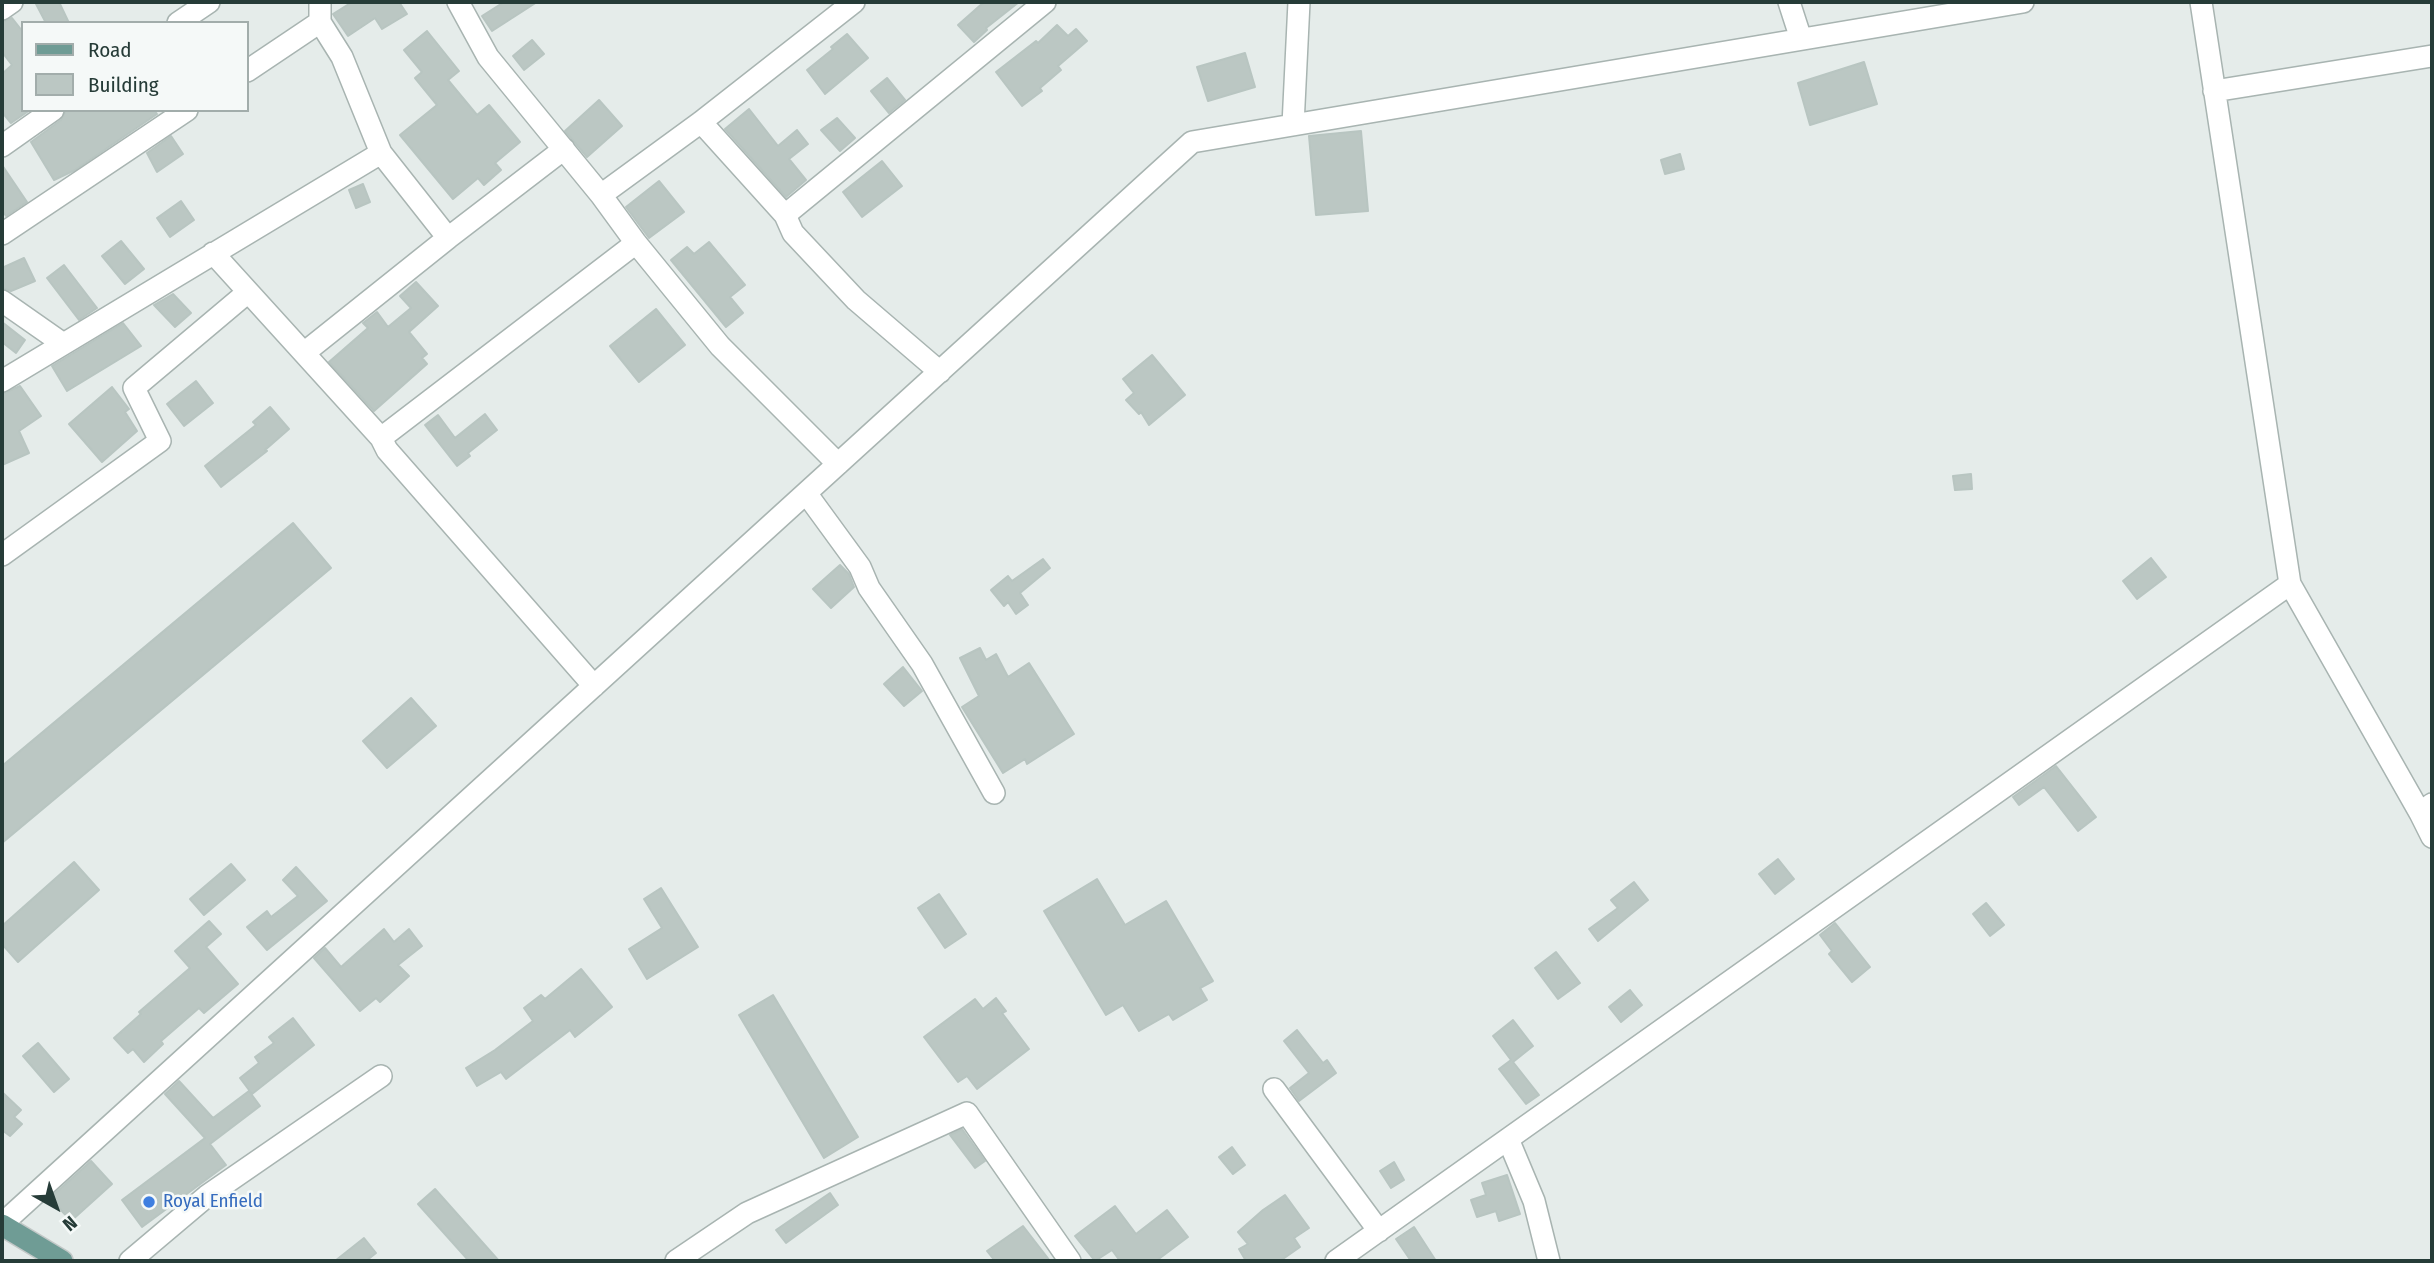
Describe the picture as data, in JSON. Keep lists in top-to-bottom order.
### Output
{
  "places": ["Royal Enfield"],
  "legend": ["Road", "Building"],
  "north": "bottom right"
}
